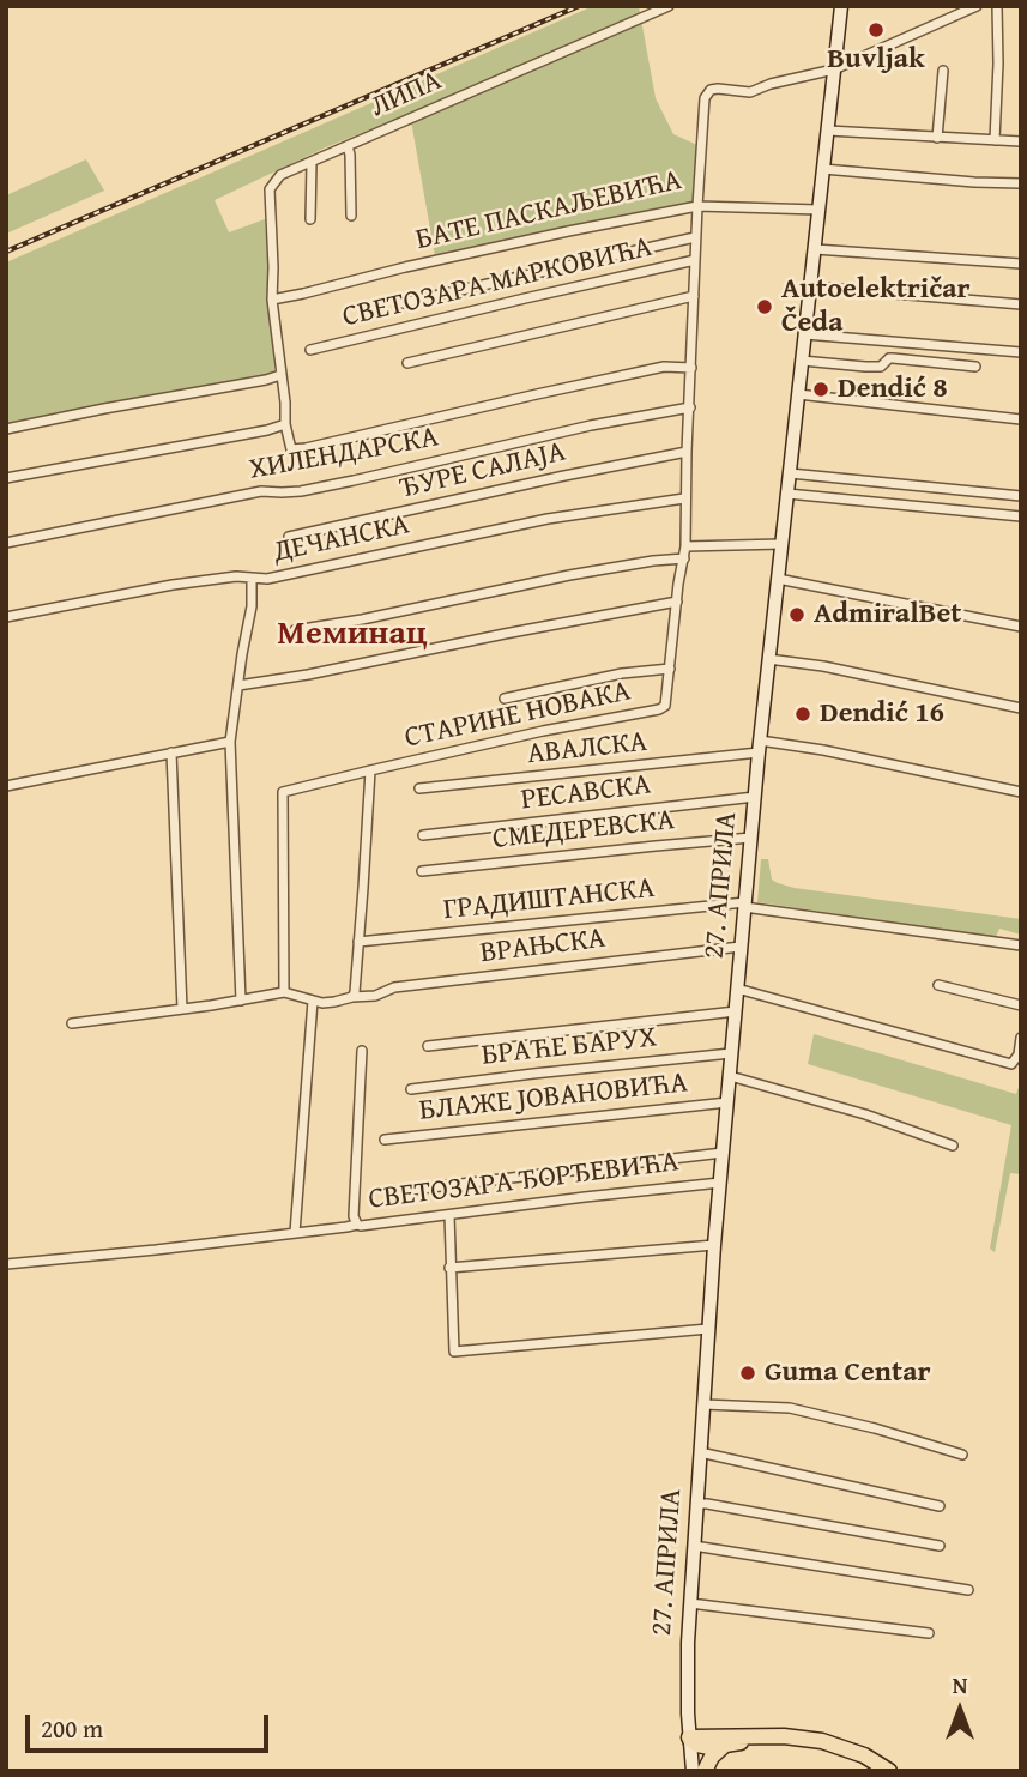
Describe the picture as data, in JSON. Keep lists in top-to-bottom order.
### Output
{
  "streets": {
    "main road": ["27. АПРИЛА"],
    "street": [
      "ЛИПА",
      "БАТЕ ПАСКАЉЕВИЋА",
      "СВЕТОЗАРА МАРКОВИЋА",
      "ХИЛЕНДАРСКА",
      "ЂУРЕ САЛАЈА",
      "ДЕЧАНСКА",
      "СТАРИНЕ НОВАКА",
      "АВАЛСКА",
      "РЕСАВСКА",
      "СМЕДЕРЕВСКА",
      "ГРАДИШТАНСКА",
      "ВРАЊСКА",
      "БРАЋЕ БАРУХ",
      "БЛАЖЕ ЈОВАНОВИЋА",
      "СВЕТОЗАРА ЂОРЂЕВИЋА"
    ]
  },
  "crossings": [
    ["ЛИПА", "БАТЕ ПАСКАЉЕВИЋА"],
    ["БАТЕ ПАСКАЉЕВИЋА", "СТАРИНЕ НОВАКА"],
    ["БАТЕ ПАСКАЉЕВИЋА", "27. АПРИЛА"],
    ["СВЕТОЗАРА МАРКОВИЋА", "СТАРИНЕ НОВАКА"],
    ["ХИЛЕНДАРСКА", "СТАРИНЕ НОВАКА"],
    ["ЂУРЕ САЛАЈА", "СТАРИНЕ НОВАКА"],
    ["ДЕЧАНСКА", "СТАРИНЕ НОВАКА"],
    ["АВАЛСКА", "27. АПРИЛА"],
    ["РЕСАВСКА", "27. АПРИЛА"],
    ["СМЕДЕРЕВСКА", "27. АПРИЛА"],
    ["27. АПРИЛА", "ГРАДИШТАНСКА"],
    ["27. АПРИЛА", "ВРАЊСКА"],
    ["27. АПРИЛА", "БРАЋЕ БАРУХ"],
    ["27. АПРИЛА", "БЛАЖЕ ЈОВАНОВИЋА"],
    ["27. АПРИЛА", "СВЕТОЗАРА ЂОРЂЕВИЋА"]
  ],
  "districts": ["Меминац"],
  "places": [
    "Buvljak",
    "Autoelektričar Čeda",
    "Dendić 8",
    "AdmiralBet",
    "Dendić 16",
    "Guma Centar"
  ],
  "scale_bar": "200 m",
  "north": "top"
}
